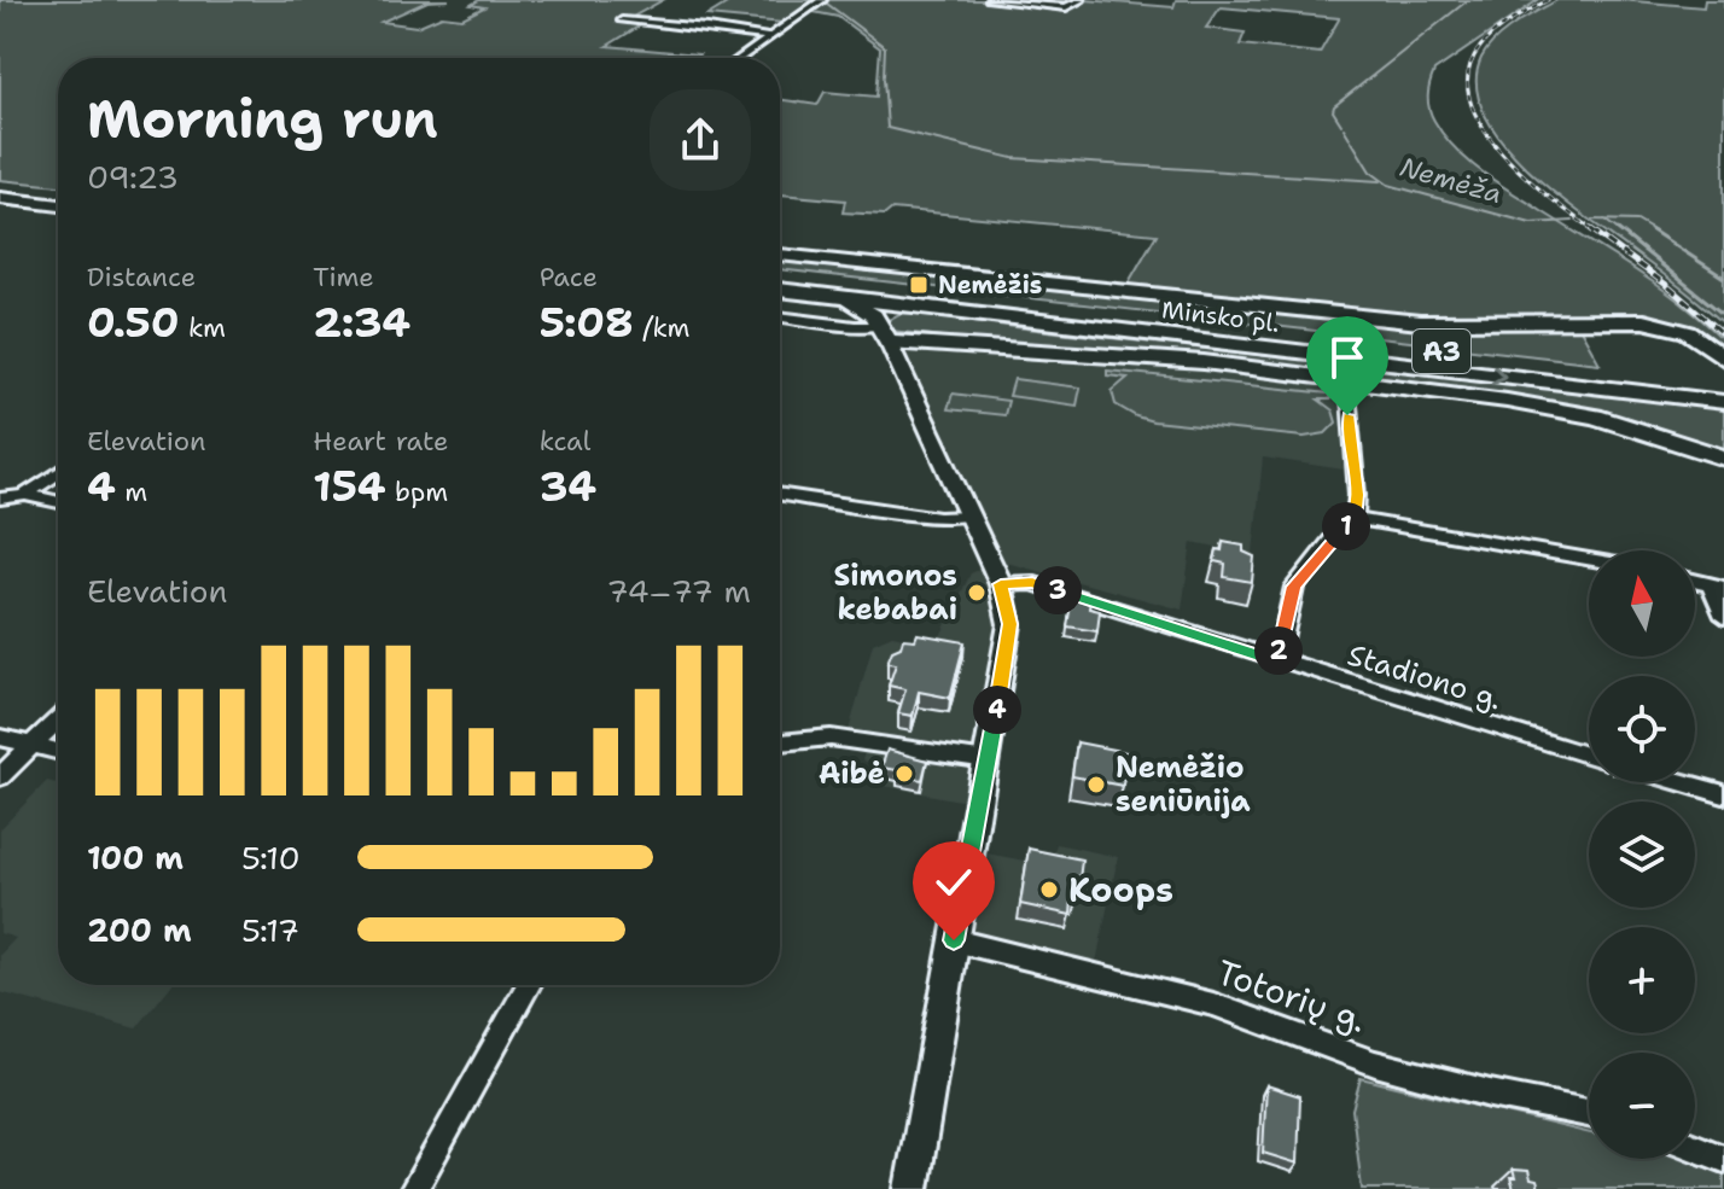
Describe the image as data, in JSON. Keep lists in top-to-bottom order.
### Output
{
  "streets": {
    "highway": ["Minsko pl.", "A3"],
    "street": ["Stadiono g.", "Totorių g."]
  },
  "water": ["Nemėža"],
  "places": {
    "transit": ["Nemėžis"],
    "other": [
      "Simonos kebabai",
      "Aibė",
      "Nemėžio seniūnija",
      "Koops"
    ]
  },
  "north": "top",
  "page": {
    "heading": ["Morning run", "09:23"],
    "stats": [
      ["Distance", "0.50 km"],
      ["Time", "2:34"],
      ["Pace", "5:08 /km"],
      ["Elevation", "4 m"],
      ["Heart rate", "154 bpm"],
      ["kcal", "34"]
    ],
    "pins": [
      "1",
      "3",
      "2",
      "4"
    ],
    "map_buttons": ["+", "−"],
    "chart": ["Elevation", "74–77 m"],
    "list": [
      {
        "name": "100 m",
        "note": "5:10"
      },
      {
        "name": "200 m",
        "note": "5:17"
      }
    ]
  }
}
